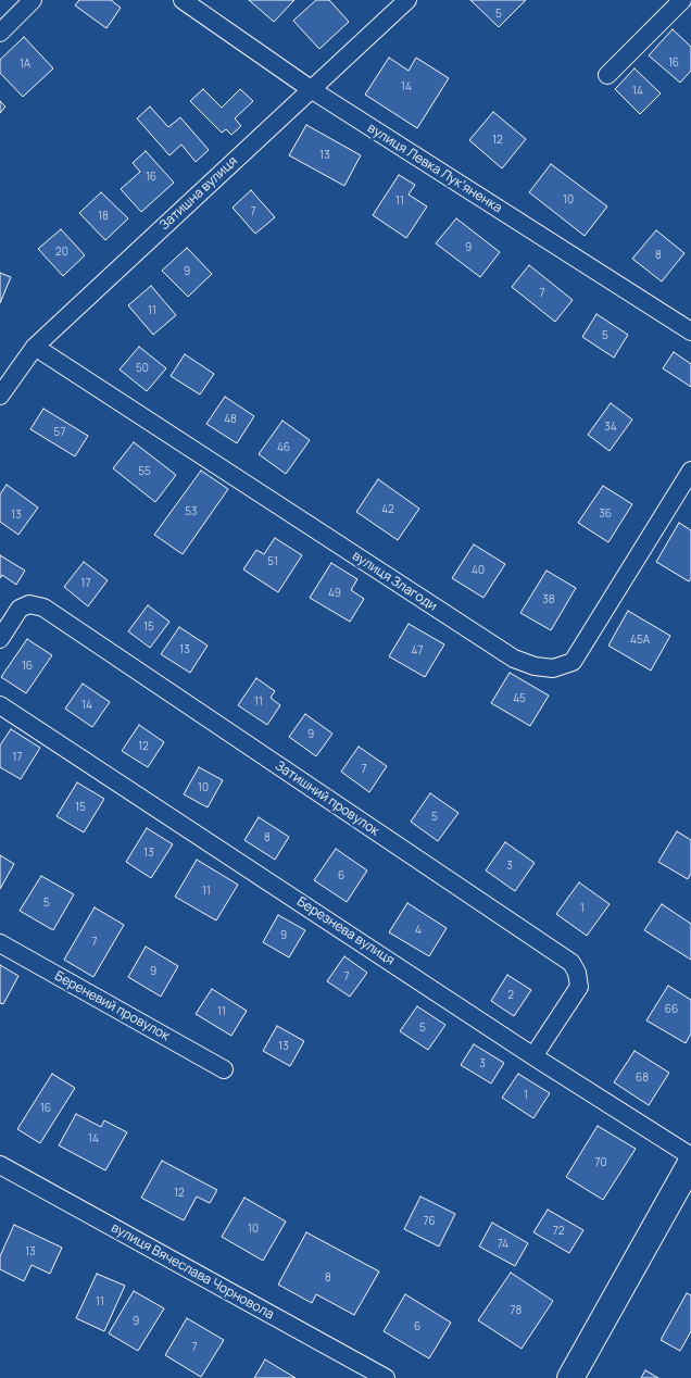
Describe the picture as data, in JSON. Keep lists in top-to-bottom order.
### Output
{
  "streets": {
    "street": [
      "вулиця Левка Лукʼяненка",
      "Затишна вулиця",
      "вулиця Злагоди",
      "Затишний провулок",
      "Березнева вулиця",
      "Береневий провулок",
      "вулиця Вячеслава Чорновола"
    ]
  },
  "crossings": [
    ["вулиця Левка Лукʼяненка", "Затишна вулиця"],
    ["Затишна вулиця", "вулиця Злагоди"],
    ["Затишний провулок", "Березнева вулиця"]
  ],
  "house_numbers": [
    "5",
    "16",
    "1А",
    "14",
    "14",
    "12",
    "13",
    "16",
    "10",
    "11",
    "7",
    "18",
    "9",
    "20",
    "8",
    "9",
    "7",
    "11",
    "5",
    "50",
    "48",
    "34",
    "57",
    "46",
    "55",
    "42",
    "53",
    "36",
    "13",
    "51",
    "40",
    "17",
    "49",
    "38",
    "15",
    "45А",
    "13",
    "47",
    "16",
    "45",
    "11",
    "14",
    "9",
    "12",
    "17",
    "7",
    "10",
    "15",
    "5",
    "8",
    "13",
    "3",
    "6",
    "11",
    "5",
    "1",
    "4",
    "9",
    "7",
    "9",
    "7",
    "2",
    "66",
    "11",
    "5",
    "13",
    "3",
    "68",
    "1",
    "16",
    "14",
    "70",
    "12",
    "76",
    "10",
    "72",
    "74",
    "13",
    "8",
    "11",
    "78",
    "9",
    "6",
    "7"
  ]
}
